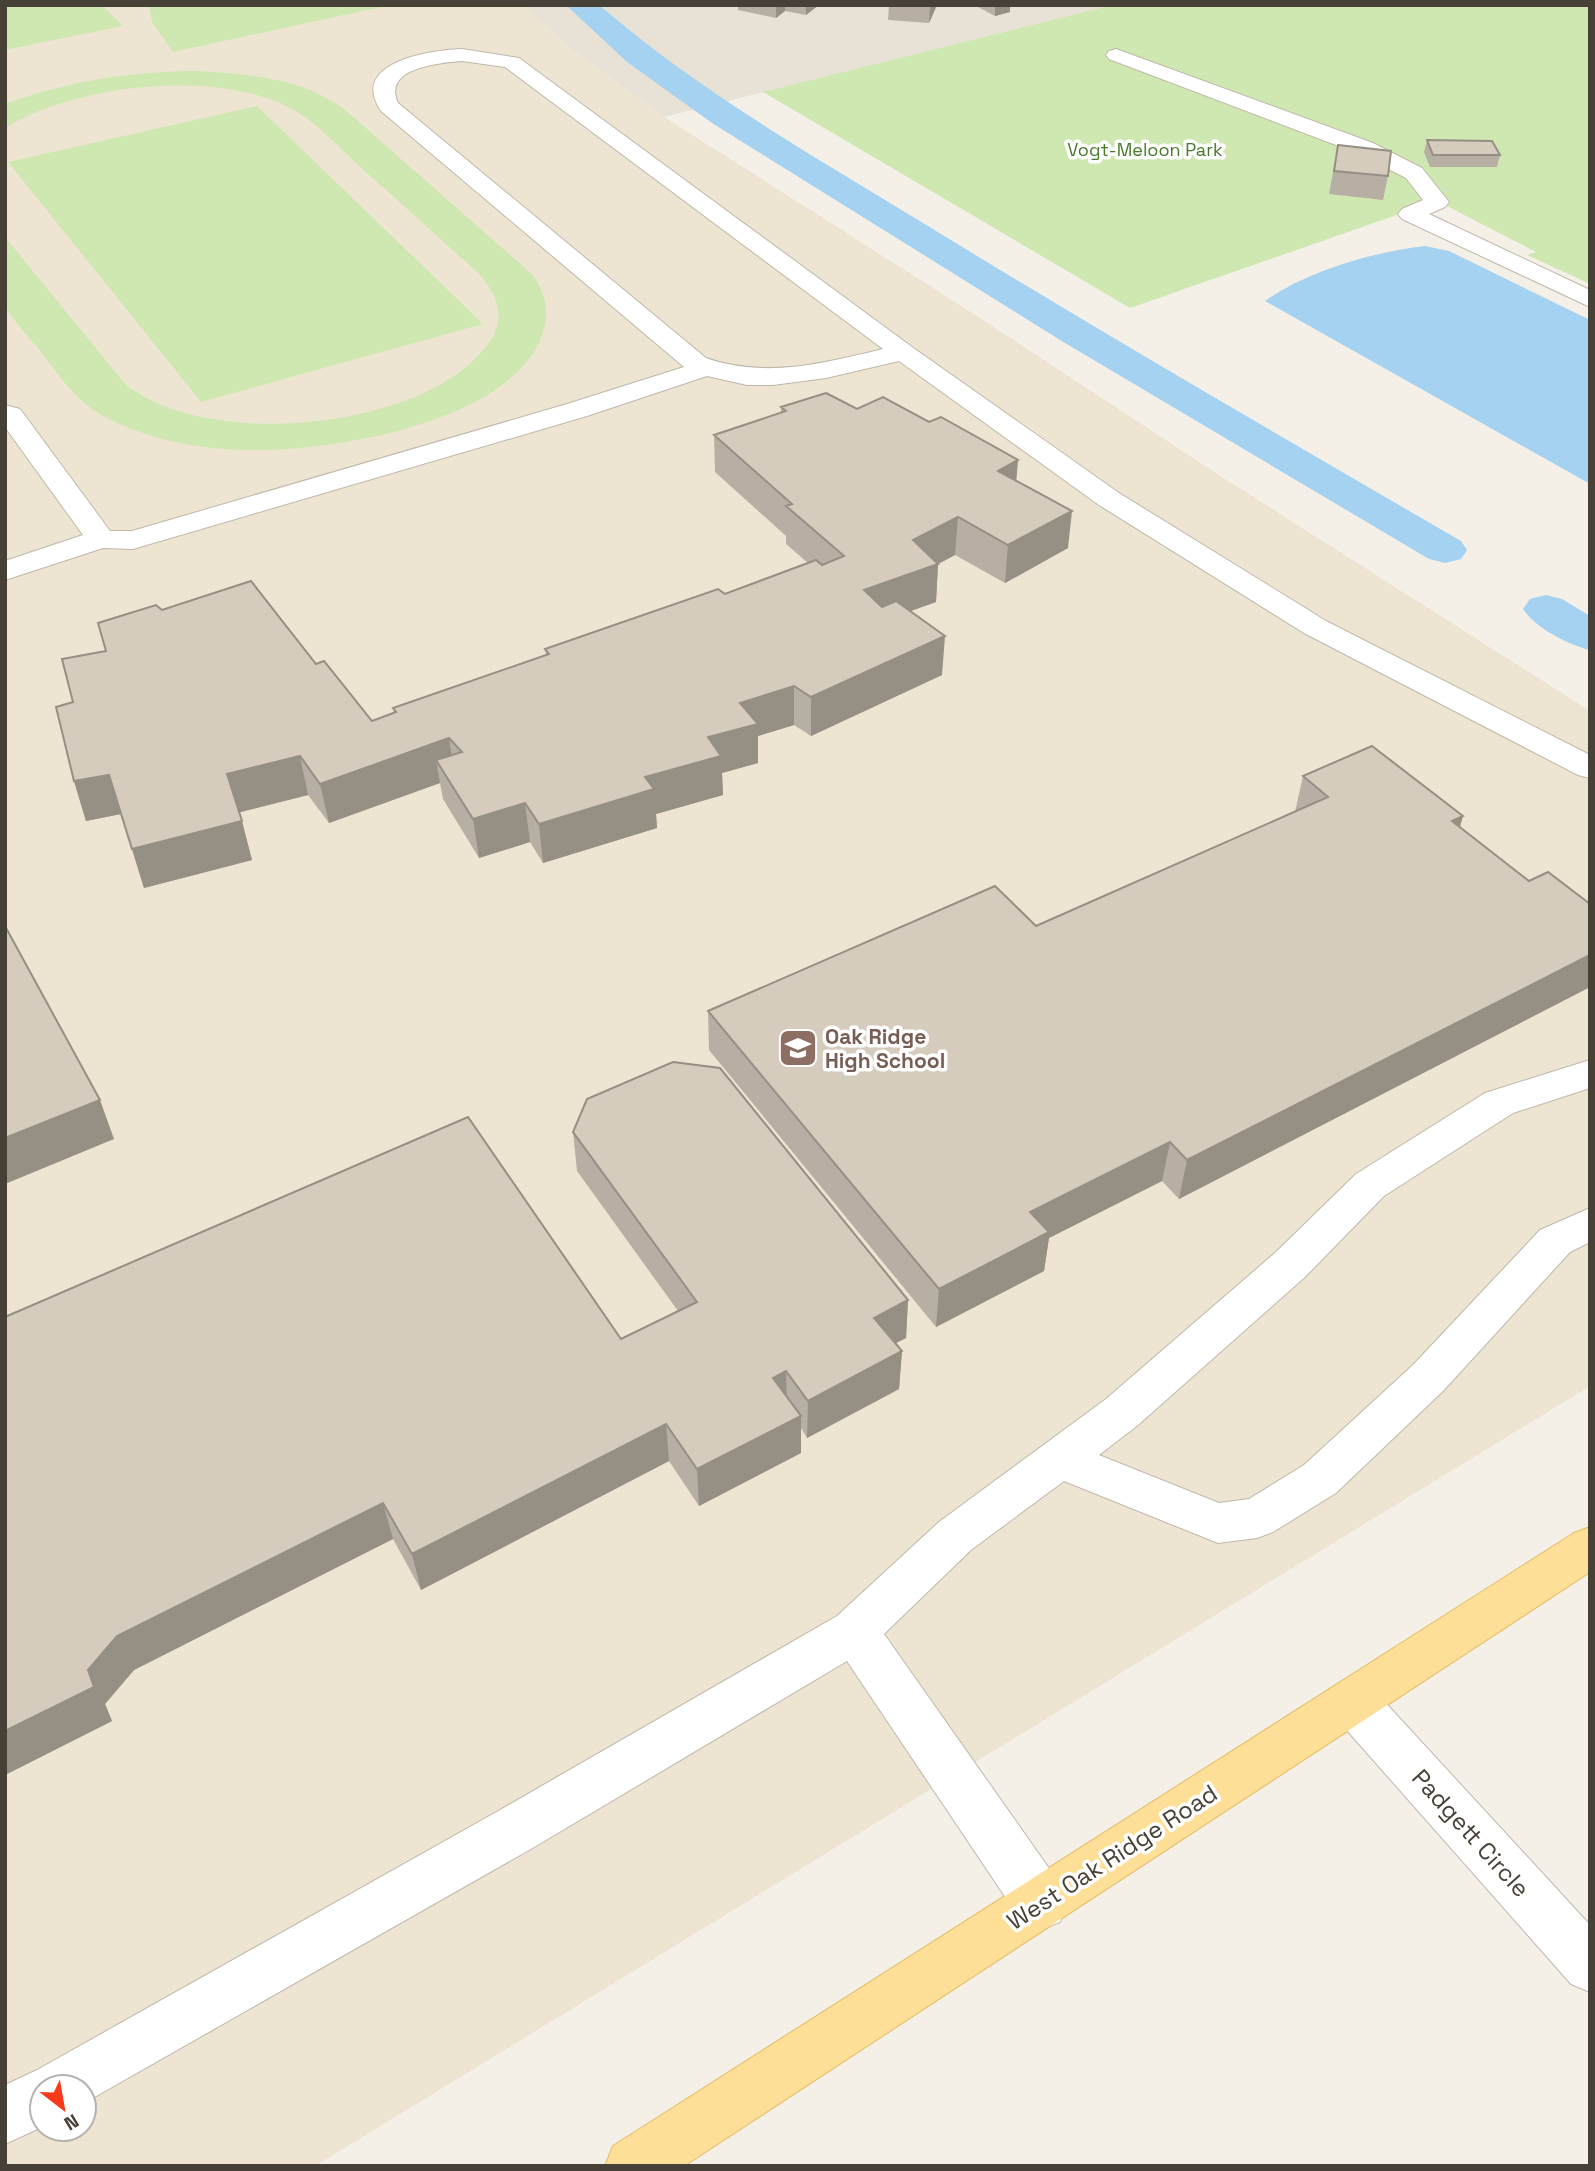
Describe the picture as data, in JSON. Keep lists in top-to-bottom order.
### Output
{
  "streets": {
    "main road": ["West Oak Ridge Road"],
    "street": ["Padgett Circle"]
  },
  "crossings": [
    ["Padgett Circle", "West Oak Ridge Road"]
  ],
  "parks": ["Vogt-Meloon Park"],
  "places": {
    "school or university": ["Oak Ridge High School"]
  },
  "north": "bottom right"
}
